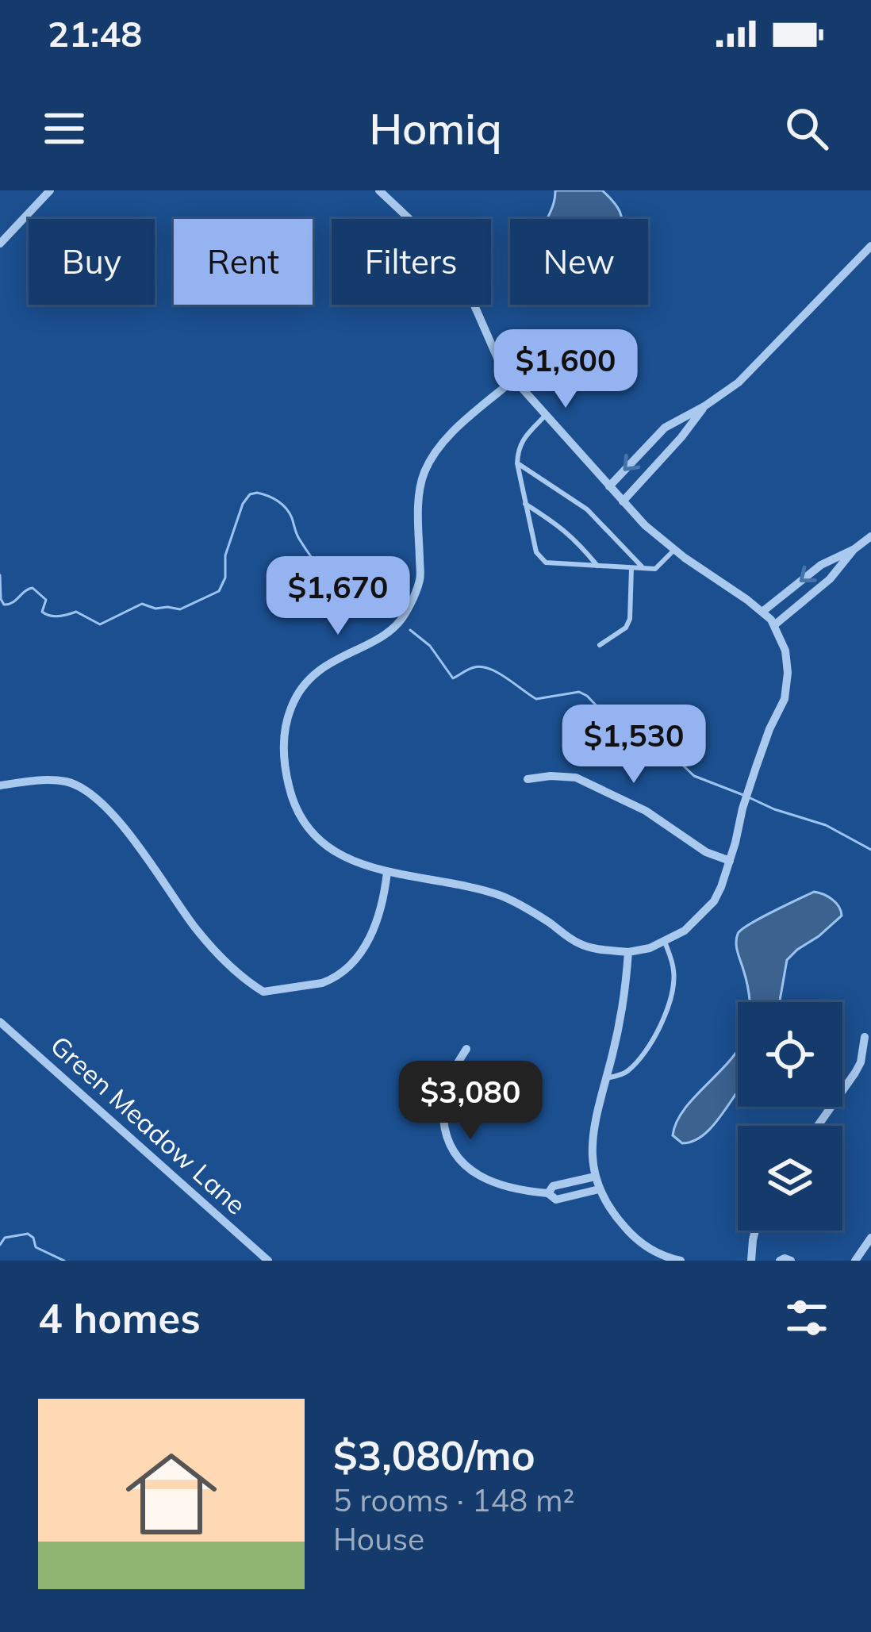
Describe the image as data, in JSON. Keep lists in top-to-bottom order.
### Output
{
  "streets": {
    "street": ["Green Meadow Lane"]
  },
  "page": {
    "status": "21:48",
    "header": "Homiq",
    "chip": [
      "Buy",
      "Rent",
      "Filters",
      "New"
    ],
    "price": [
      "$1,600",
      "$1,670",
      "$1,530",
      "$3,080"
    ],
    "heading": "4 homes",
    "list": [
      {
        "name": "$3,080/mo",
        "note": "5 rooms · 148 m² · House"
      }
    ]
  }
}
